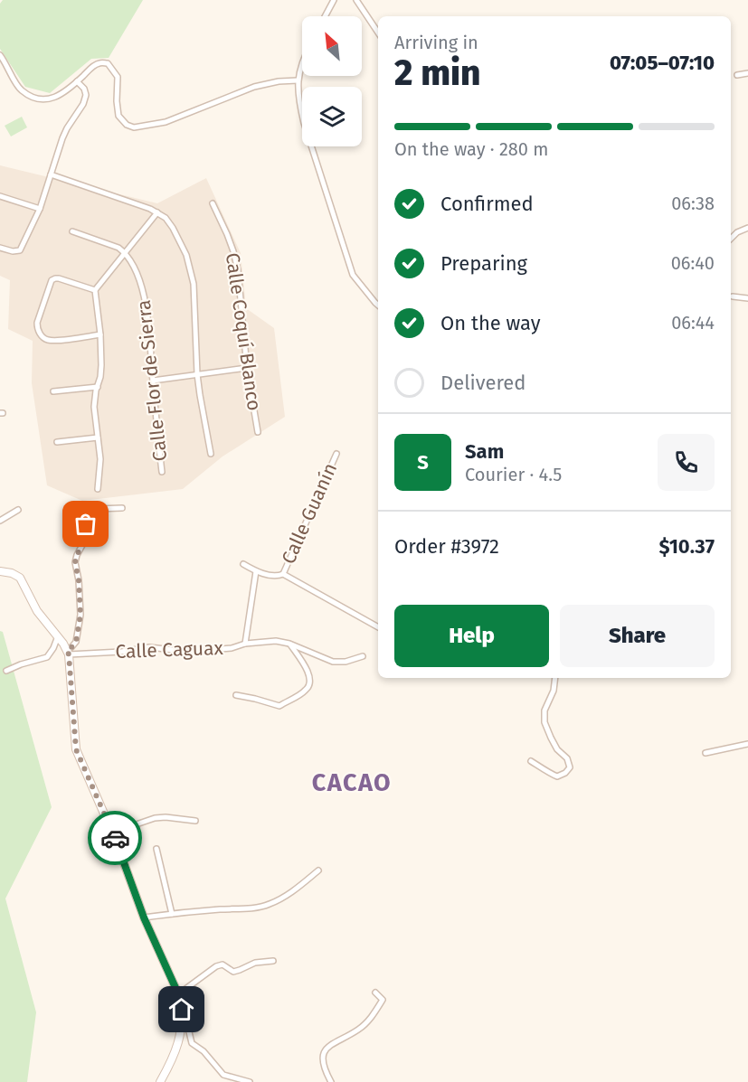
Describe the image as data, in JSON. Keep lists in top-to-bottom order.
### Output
{
  "streets": {
    "street": [
      "Calle Coquí Blanco",
      "Calle Flor de Sierra",
      "Calle Guanín",
      "Calle Caguax"
    ]
  },
  "districts": ["CACAO"],
  "north": "top left",
  "page": {
    "heading": ["2 min", "Arriving in", "07:05–07:10"],
    "panel": [
      "Sam",
      "Courier · 4.5",
      "Order #3972",
      "$10.37"
    ],
    "bar": "On the way · 280 m",
    "list": [
      ["Confirmed", "06:38"],
      ["Preparing", "06:40"],
      ["On the way", "06:44"],
      "Delivered"
    ],
    "round": "S",
    "buttons": ["Help", "Share"]
  }
}
